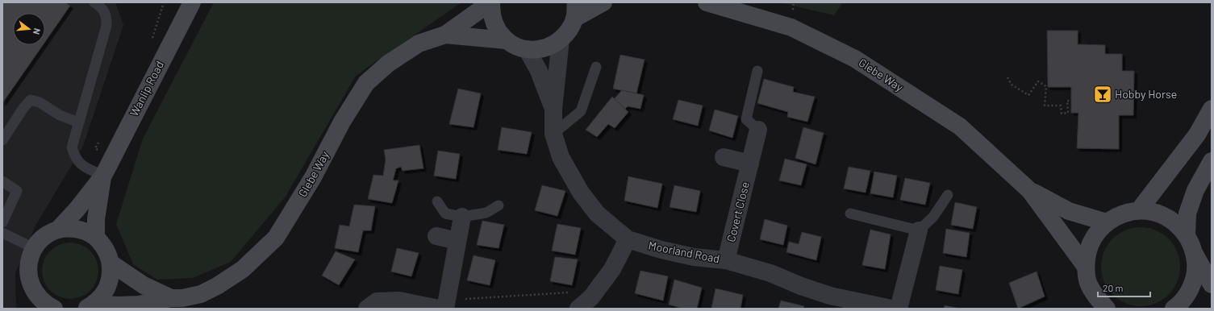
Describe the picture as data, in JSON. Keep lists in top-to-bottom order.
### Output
{
  "streets": {
    "street": [
      "Glebe Way",
      "Wanlip Road",
      "Covert Close",
      "Moorland Road"
    ]
  },
  "crossings": [
    ["Covert Close", "Moorland Road"]
  ],
  "places": {
    "bar": ["Hobby Horse"]
  },
  "scale_bar": "20 m",
  "north": "right"
}
